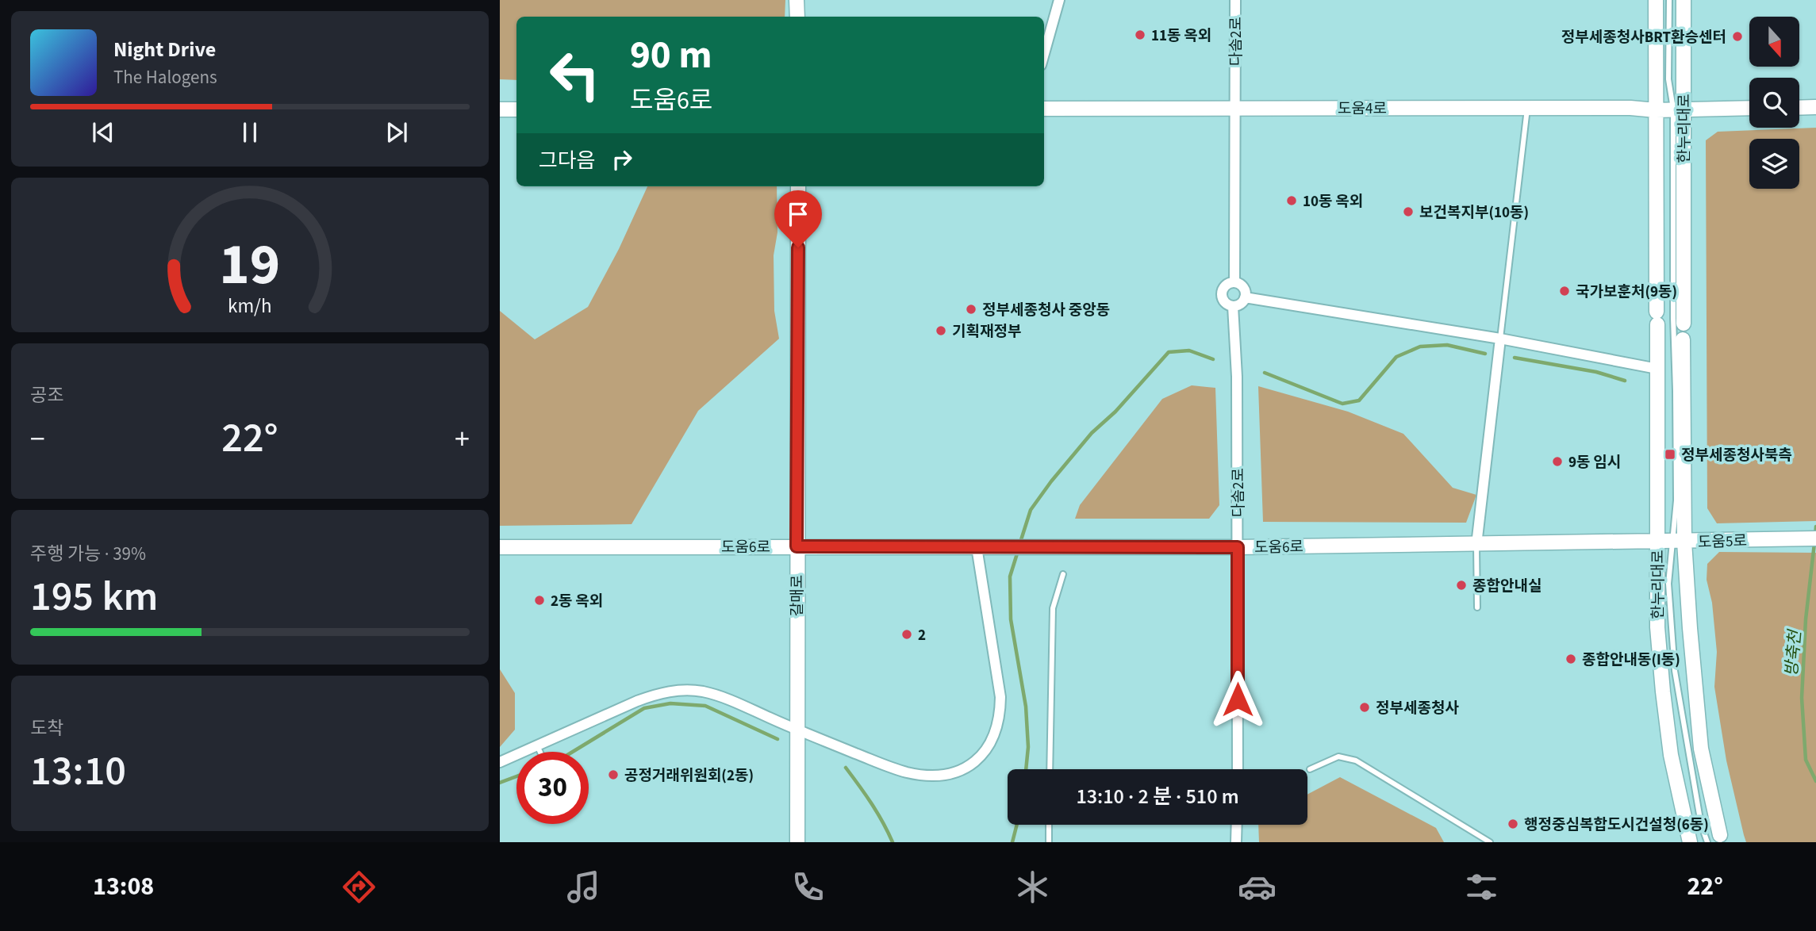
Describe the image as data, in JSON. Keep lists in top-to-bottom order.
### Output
{
  "streets": {
    "street": [
      "다솜2로",
      "도움4로",
      "한누리대로",
      "도움5로",
      "도움6로",
      "갈매로"
    ]
  },
  "crossings": [
    ["다솜2로", "도움4로"],
    ["다솜2로", "도움6로"],
    ["도움4로", "한누리대로"],
    ["한누리대로", "도움5로"],
    ["한누리대로", "도움6로"],
    ["도움5로", "도움6로"],
    ["도움6로", "갈매로"]
  ],
  "water": ["방축천"],
  "places": {
    "other": [
      "11동 옥외",
      "정부세종청사BRT환승센터",
      "10동 옥외",
      "보건복지부(10동)",
      "국가보훈처(9동)",
      "정부세종청사 중앙동",
      "기획재정부",
      "9동 임시",
      "종합안내실",
      "2동 옥외",
      "2",
      "종합안내동(I동)",
      "정부세종청사",
      "공정거래위원회(2동)",
      "행정중심복합도시건설청(6동)"
    ],
    "transit": ["정부세종청사북측"]
  },
  "north": "bottom",
  "page": {
    "turn": ["90 m", "도움6로"],
    "song": ["Night Drive", "The Halogens"],
    "then": "그다음",
    "tile": [
      "공조",
      ["주행 가능 · 39%", "195 km"],
      ["도착", "13:10"]
    ],
    "heat": ["−", "22°", "+"],
    "limit": "30",
    "trip": "13:10 · 2 분 · 510 m",
    "tabs": ["13:08", "22°"],
    "gauge": ["19", "km/h"]
  }
}
